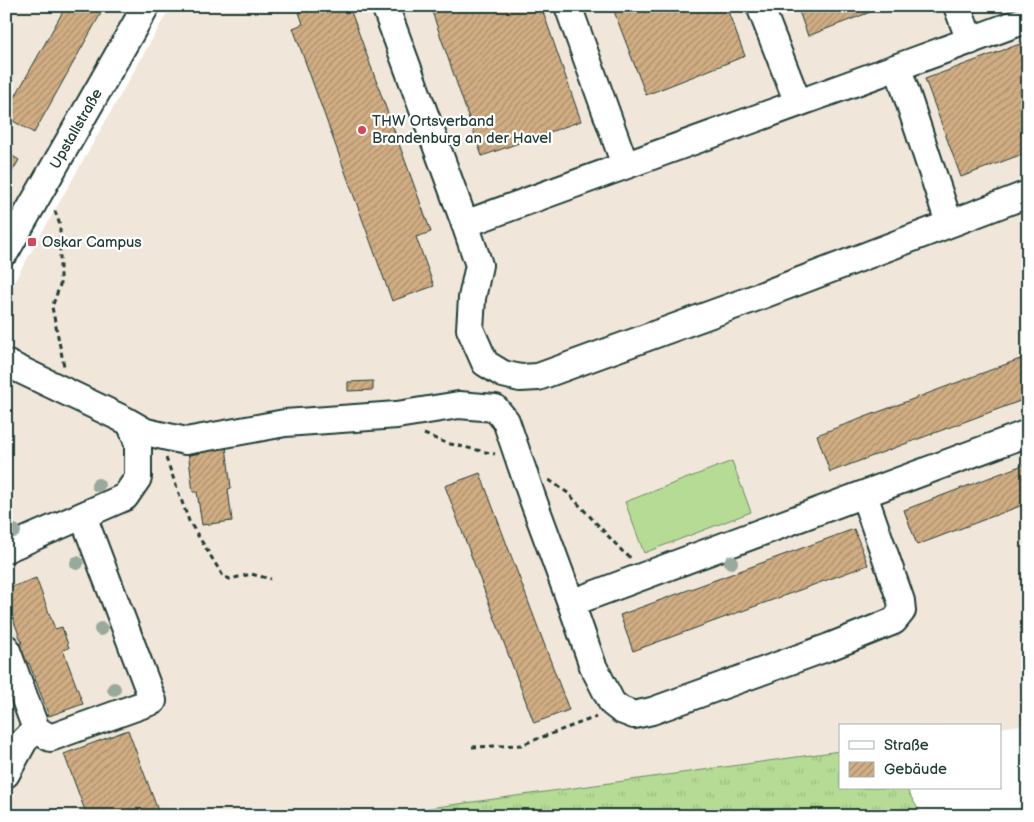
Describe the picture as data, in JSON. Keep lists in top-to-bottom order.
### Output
{
  "streets": {
    "street": ["Upstallstraße"]
  },
  "places": {
    "other": ["THW Ortsverband Brandenburg an der Havel"],
    "transit": ["Oskar Campus"]
  },
  "legend": ["Straße", "Gebäude"]
}
